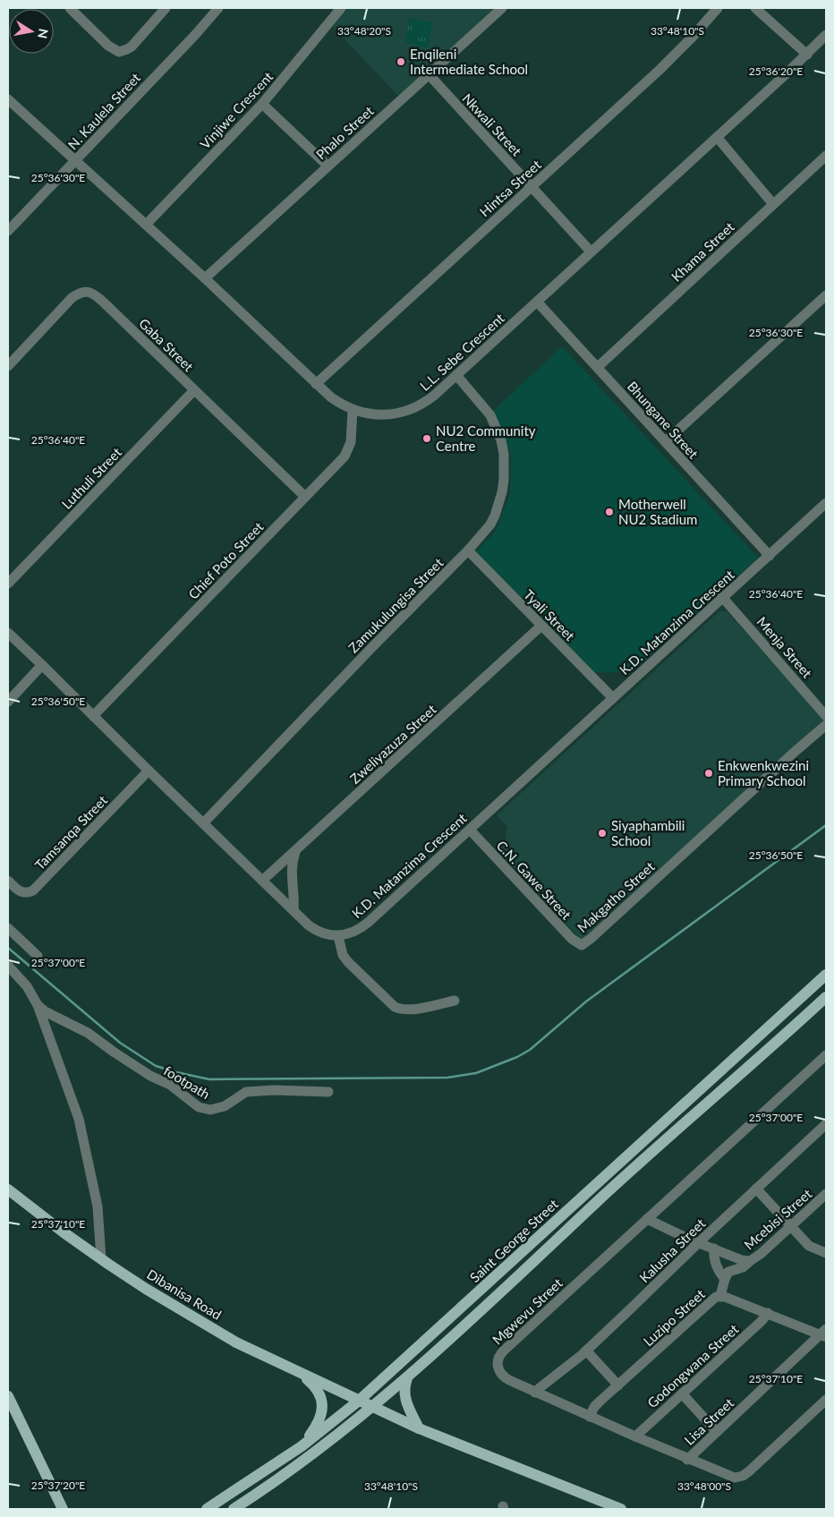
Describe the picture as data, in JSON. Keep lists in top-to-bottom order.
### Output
{
  "streets": {
    "main road": ["Saint George Street", "Dibanisa Road"],
    "street": [
      "Vinjiwe Crescent",
      "N. Kaulela Street",
      "Nkwali Street",
      "Phalo Street",
      "Hintsa Street",
      "Khama Street",
      "Gaba Street",
      "L.L. Sebe Crescent",
      "Bhungane Street",
      "Luthuli Street",
      "Chief Poto Street",
      "Zamukulungisa Street",
      "Tyali Street",
      "K.D. Matanzima Crescent",
      "Menja Street",
      "Zweliyazuza Street",
      "Tamsanqa Street",
      "C.N. Gawe Street",
      "Makgatho Street",
      "footpath",
      "Mcebisi Street",
      "Kalusha Street",
      "Mgwevu Street",
      "Luzipo Street",
      "Godongwana Street",
      "Lisa Street"
    ]
  },
  "crossings": [
    ["Vinjiwe Crescent", "L.L. Sebe Crescent"],
    ["N. Kaulela Street", "L.L. Sebe Crescent"],
    ["Nkwali Street", "Phalo Street"],
    ["Nkwali Street", "Hintsa Street"],
    ["Nkwali Street", "L.L. Sebe Crescent"],
    ["Phalo Street", "L.L. Sebe Crescent"],
    ["Hintsa Street", "L.L. Sebe Crescent"],
    ["Khama Street", "Bhungane Street"],
    ["Gaba Street", "Luthuli Street"],
    ["Gaba Street", "Chief Poto Street"],
    ["L.L. Sebe Crescent", "Bhungane Street"],
    ["L.L. Sebe Crescent", "Chief Poto Street"],
    ["L.L. Sebe Crescent", "Zamukulungisa Street"],
    ["Bhungane Street", "K.D. Matanzima Crescent"],
    ["Zamukulungisa Street", "Tyali Street"],
    ["Tyali Street", "K.D. Matanzima Crescent"],
    ["Tyali Street", "Zweliyazuza Street"],
    ["K.D. Matanzima Crescent", "Menja Street"],
    ["K.D. Matanzima Crescent", "C.N. Gawe Street"],
    ["C.N. Gawe Street", "Makgatho Street"],
    ["Mcebisi Street", "Kalusha Street"],
    ["Mcebisi Street", "Mgwevu Street"],
    ["Saint George Street", "Dibanisa Road"],
    ["Kalusha Street", "Mgwevu Street"],
    ["Mgwevu Street", "Luzipo Street"],
    ["Mgwevu Street", "Godongwana Street"],
    ["Mgwevu Street", "Lisa Street"],
    ["Luzipo Street", "Godongwana Street"],
    ["Luzipo Street", "Lisa Street"]
  ],
  "places": [
    "Enqileni Intermediate School",
    "NU2 Community Centre",
    "Motherwell NU2 Stadium",
    "Enkwenkwezini Primary School",
    "Siyaphambili School"
  ],
  "north": "right",
  "coordinates": [
    "33°48'20\"S",
    "33°48'10\"S",
    "25°36'20\"E",
    "25°36'30\"E",
    "25°36'40\"E",
    "25°36'50\"E",
    "25°37'00\"E",
    "25°37'10\"E",
    "25°37'20\"E",
    "33°48'00\"S"
  ]
}
